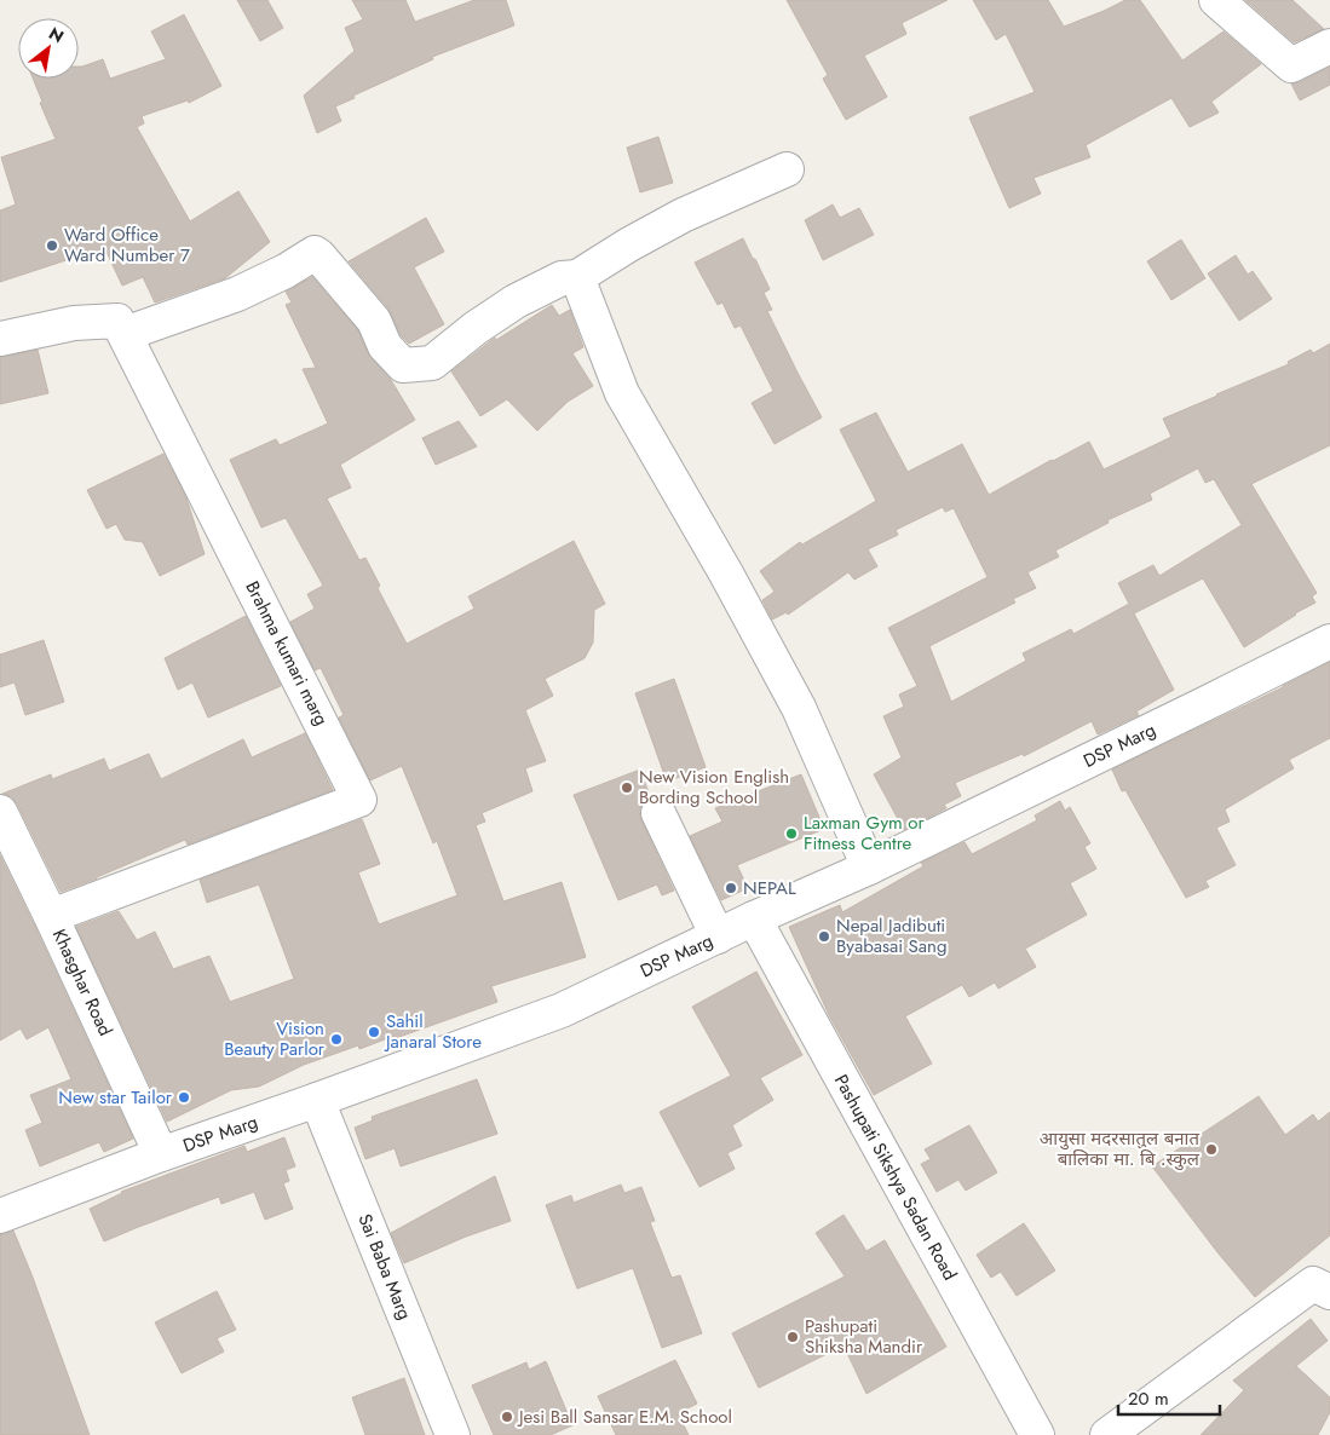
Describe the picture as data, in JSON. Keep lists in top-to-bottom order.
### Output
{
  "streets": {
    "street": [
      "Brahma kumari marg",
      "DSP Marg",
      "Khasghar Road",
      "Pashupati Sikshya Sadan Road",
      "Sai Baba Marg"
    ]
  },
  "crossings": [
    ["Brahma kumari marg", "Khasghar Road"],
    ["DSP Marg", "Khasghar Road"],
    ["DSP Marg", "Pashupati Sikshya Sadan Road"],
    ["DSP Marg", "Sai Baba Marg"]
  ],
  "places": [
    "Ward Office Ward Number 7",
    "New Vision English Bording School",
    "Laxman Gym or Fitness Centre",
    "NEPAL",
    "Nepal Jadibuti Byabasai Sang",
    "Sahil Janaral Store",
    "Vision Beauty Parlor",
    "New star Tailor",
    "आयुसा मदरसातुल बनात बालिका मा. बि .स्कुल",
    "Pashupati Shiksha Mandir",
    "Jesi Ball Sansar E.M. School"
  ],
  "scale_bar": "20 m",
  "north": "top right"
}
